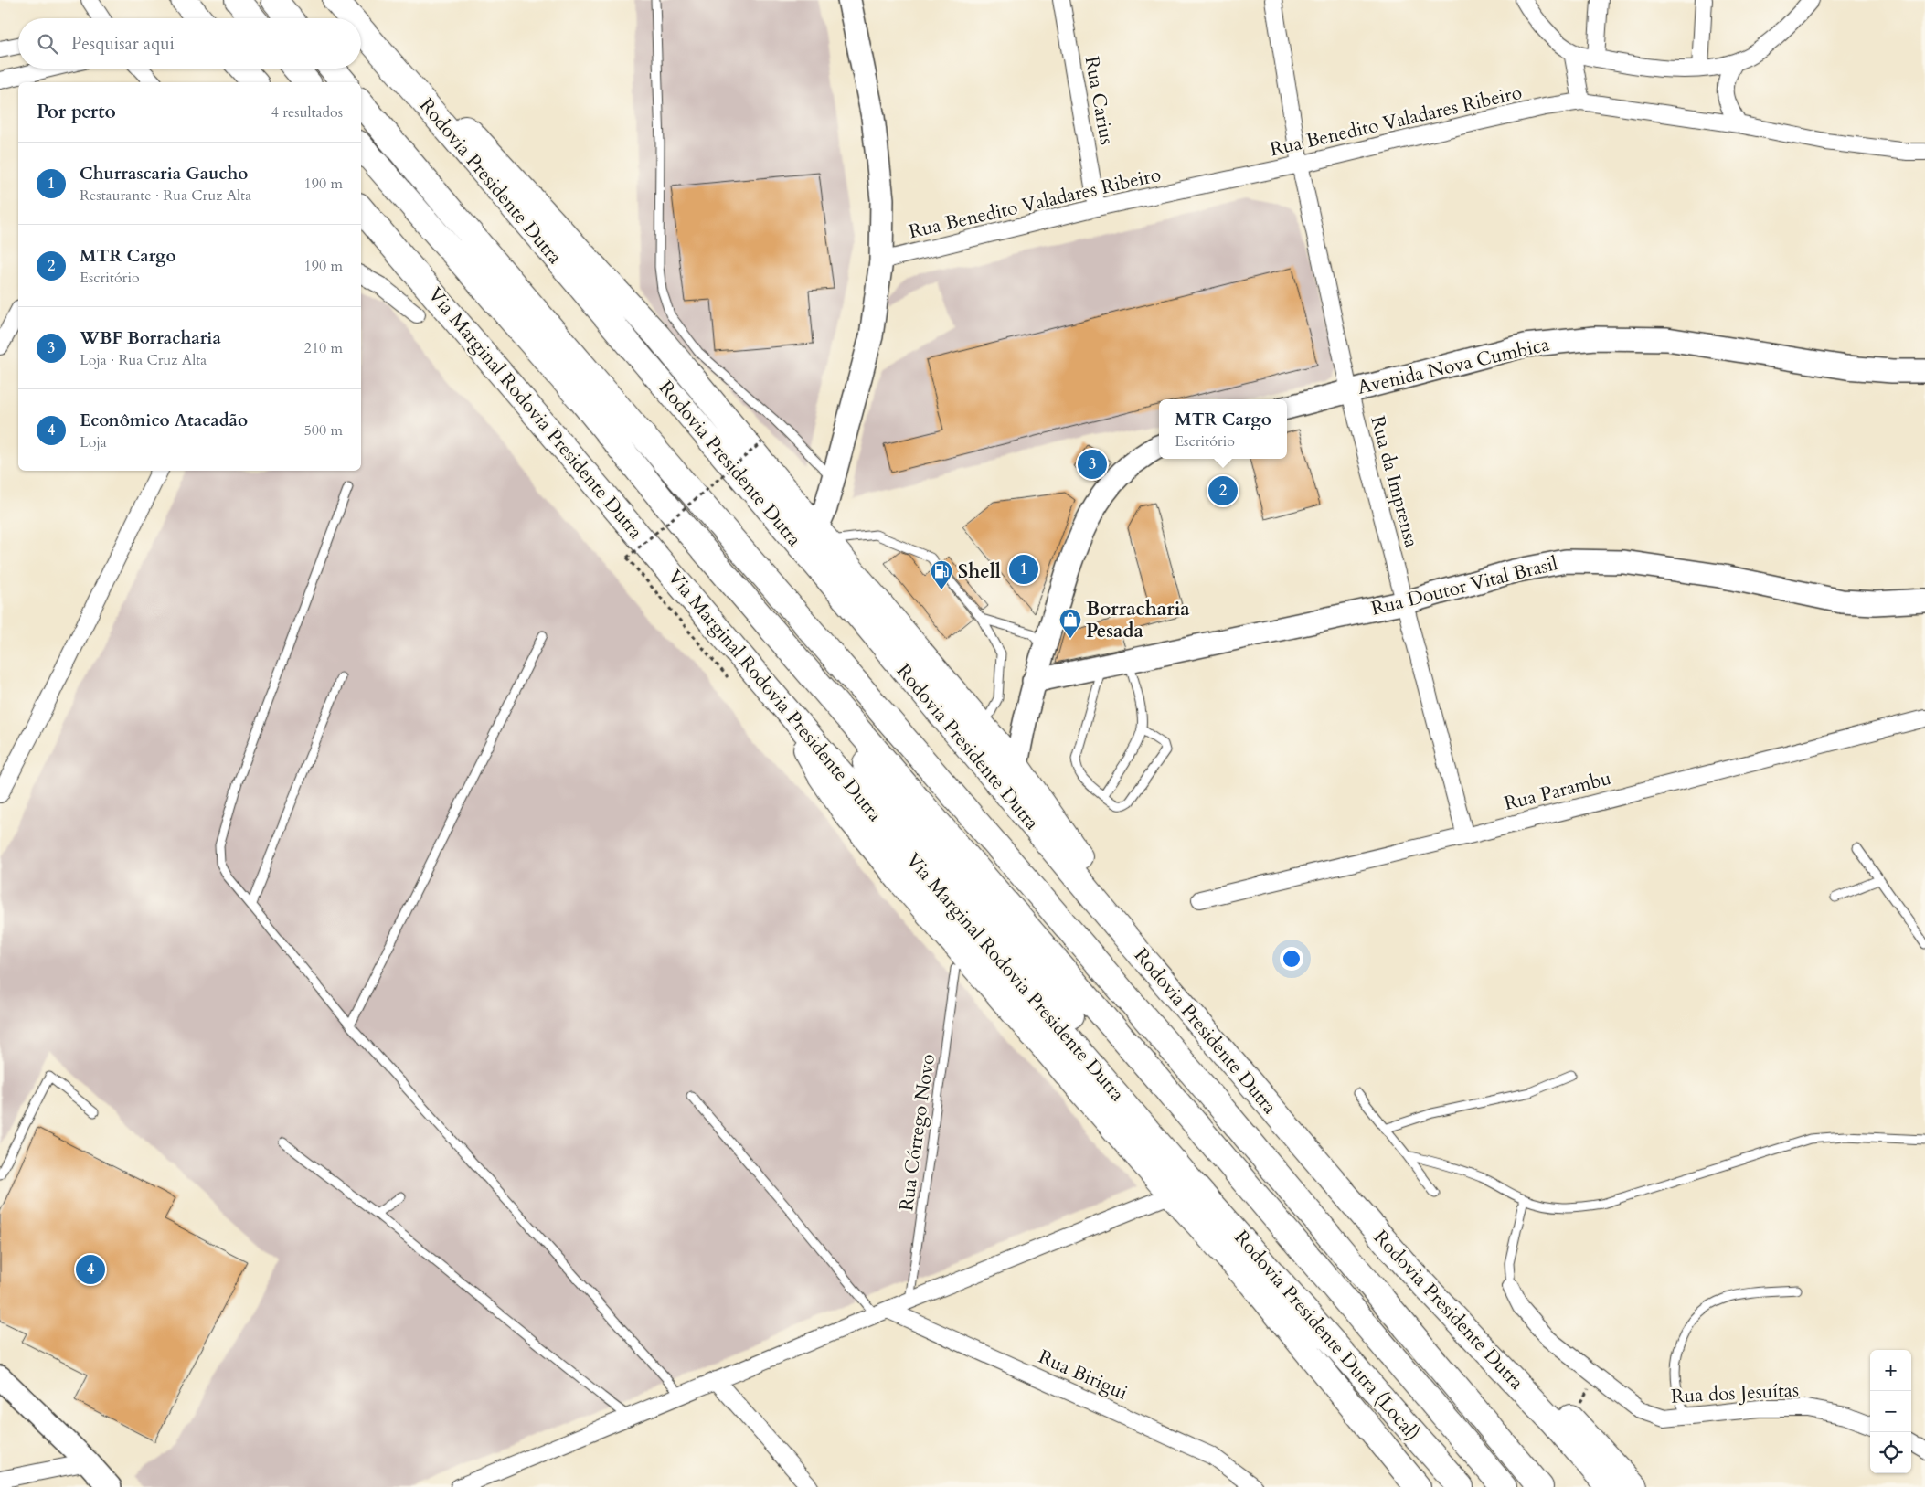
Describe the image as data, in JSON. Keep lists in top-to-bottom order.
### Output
{
  "streets": {
    "highway": ["Rodovia Presidente Dutra", "Via Marginal Rodovia Presidente Dutra", "Rodovia Presidente Dutra (Local)"],
    "street": [
      "Rua Carius",
      "Rua Benedito Valadares Ribeiro",
      "Avenida Nova Cumbica",
      "Rua da Imprensa",
      "Rua Doutor Vital Brasil",
      "Rua Parambu",
      "Rua Birigui",
      "Rua dos Jesuítas"
    ],
    "lane": ["Rua Córrego Novo"]
  },
  "crossings": [
    ["Rua Carius", "Rua Benedito Valadares Ribeiro"],
    ["Rua Benedito Valadares Ribeiro", "Rua da Imprensa"],
    ["Avenida Nova Cumbica", "Rua da Imprensa"],
    ["Via Marginal Rodovia Presidente Dutra", "Rodovia Presidente Dutra (Local)"],
    ["Rua da Imprensa", "Rua Doutor Vital Brasil"],
    ["Rua da Imprensa", "Rua Parambu"]
  ],
  "places": {
    "fuel station": ["Shell"],
    "shop": ["Borracharia Pesada"]
  },
  "page": {
    "search": "Pesquisar aqui",
    "heading": ["Por perto", "4 resultados"],
    "list": [
      {
        "mark": "1",
        "name": "Churrascaria Gaucho",
        "note": "Restaurante · Rua Cruz Alta",
        "value": "190 m"
      },
      {
        "mark": "2",
        "name": "MTR Cargo",
        "note": "Escritório",
        "value": "190 m"
      },
      {
        "mark": "3",
        "name": "WBF Borracharia",
        "note": "Loja · Rua Cruz Alta",
        "value": "210 m"
      },
      {
        "mark": "4",
        "name": "Econômico Atacadão",
        "note": "Loja",
        "value": "500 m"
      }
    ],
    "popup": ["MTR Cargo", "Escritório"],
    "pins": [
      "3",
      "2",
      "1",
      "4"
    ],
    "map_buttons": ["+", "−"]
  }
}
